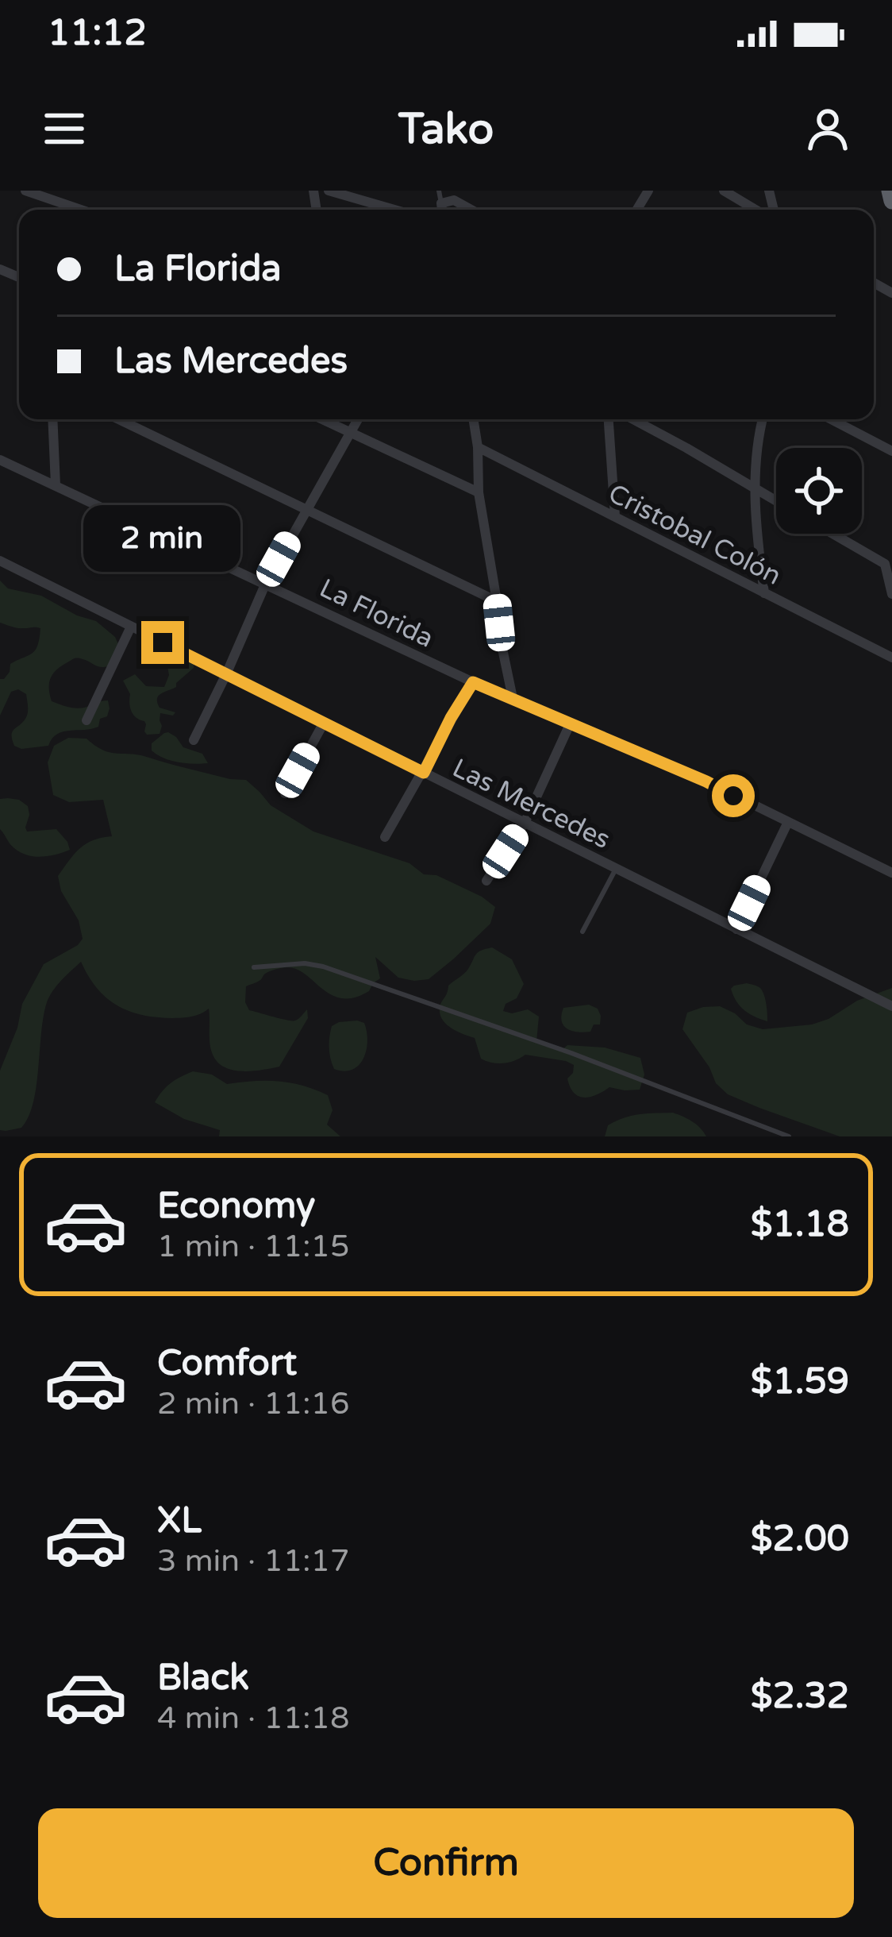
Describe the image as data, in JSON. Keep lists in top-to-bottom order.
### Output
{
  "streets": {
    "street": ["Cristobal Colón", "La Florida", "Las Mercedes"]
  },
  "page": {
    "status": "11:12",
    "header": "Tako",
    "banner": ["La Florida", "Las Mercedes"],
    "bubble": "2 min",
    "list": [
      {
        "name": "Economy",
        "note": "1 min · 11:15",
        "value": "$1.18"
      },
      {
        "name": "Comfort",
        "note": "2 min · 11:16",
        "value": "$1.59"
      },
      {
        "name": "XL",
        "note": "3 min · 11:17",
        "value": "$2.00"
      },
      {
        "name": "Black",
        "note": "4 min · 11:18",
        "value": "$2.32"
      }
    ],
    "buttons": "Confirm"
  }
}
